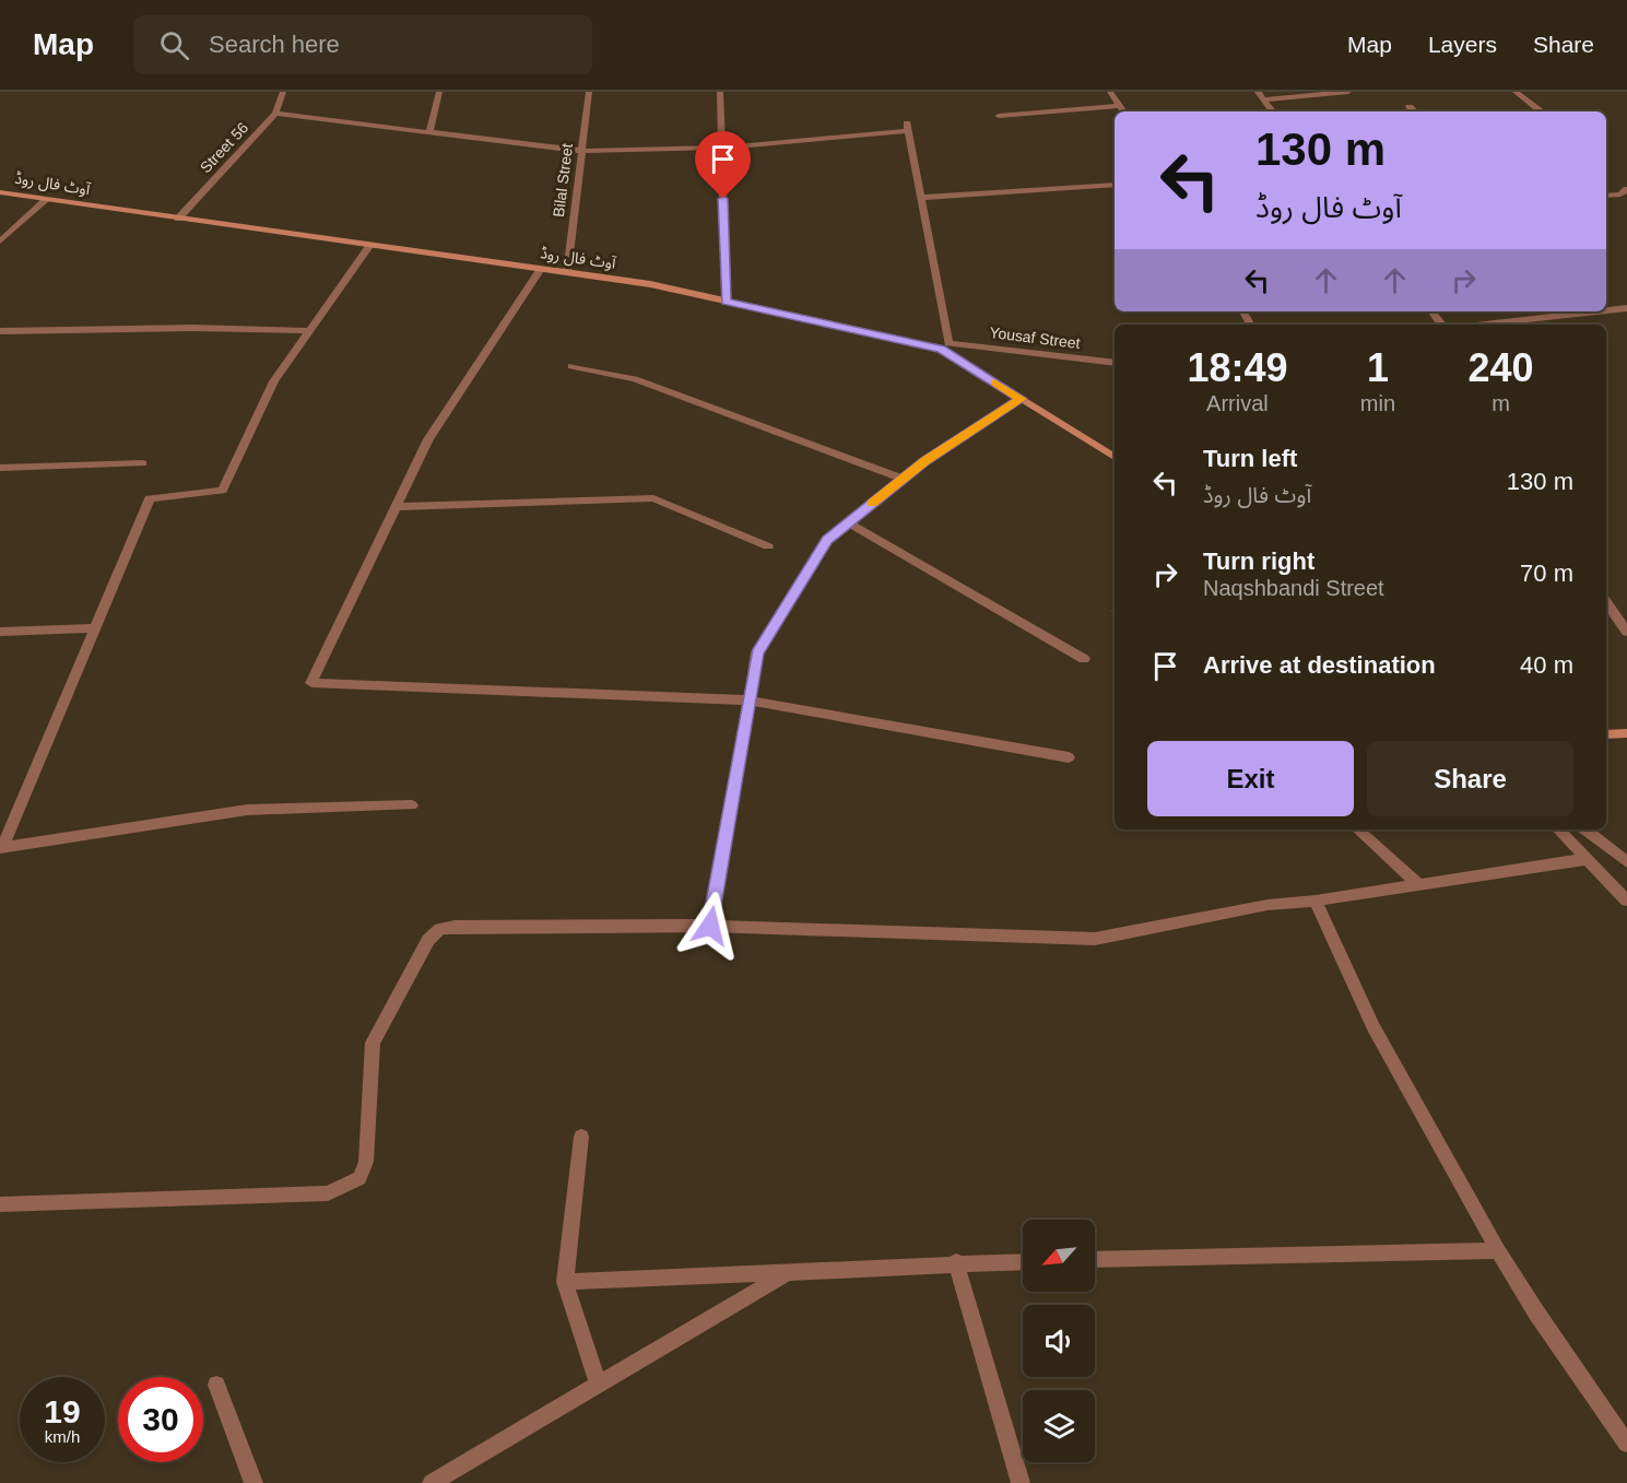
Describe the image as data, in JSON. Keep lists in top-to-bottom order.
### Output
{
  "streets": {
    "main road": ["آوٹ فال روڈ"],
    "street": ["Street 56", "Bilal Street", "Yousaf Street"]
  },
  "crossings": [
    ["Street 56", "آوٹ فال روڈ"],
    ["Bilal Street", "آوٹ فال روڈ"],
    ["آوٹ فال روڈ", "Yousaf Street"]
  ],
  "north": "bottom left",
  "page": {
    "header": "Map",
    "search": "Search here",
    "nav": ["Map", "Layers", "Share"],
    "turn": ["130 m", "آوٹ فال روڈ"],
    "eta": [
      "18:49",
      "Arrival",
      "1",
      "min",
      "240",
      "m"
    ],
    "list": [
      {
        "name": "Turn left",
        "note": "آوٹ فال روڈ",
        "value": "130 m"
      },
      {
        "name": "Turn right",
        "note": "Naqshbandi Street",
        "value": "70 m"
      },
      {
        "name": "Arrive at destination",
        "value": "40 m"
      }
    ],
    "buttons": ["Exit", "Share"],
    "speed": "19 km/h",
    "limit": "30"
  }
}
